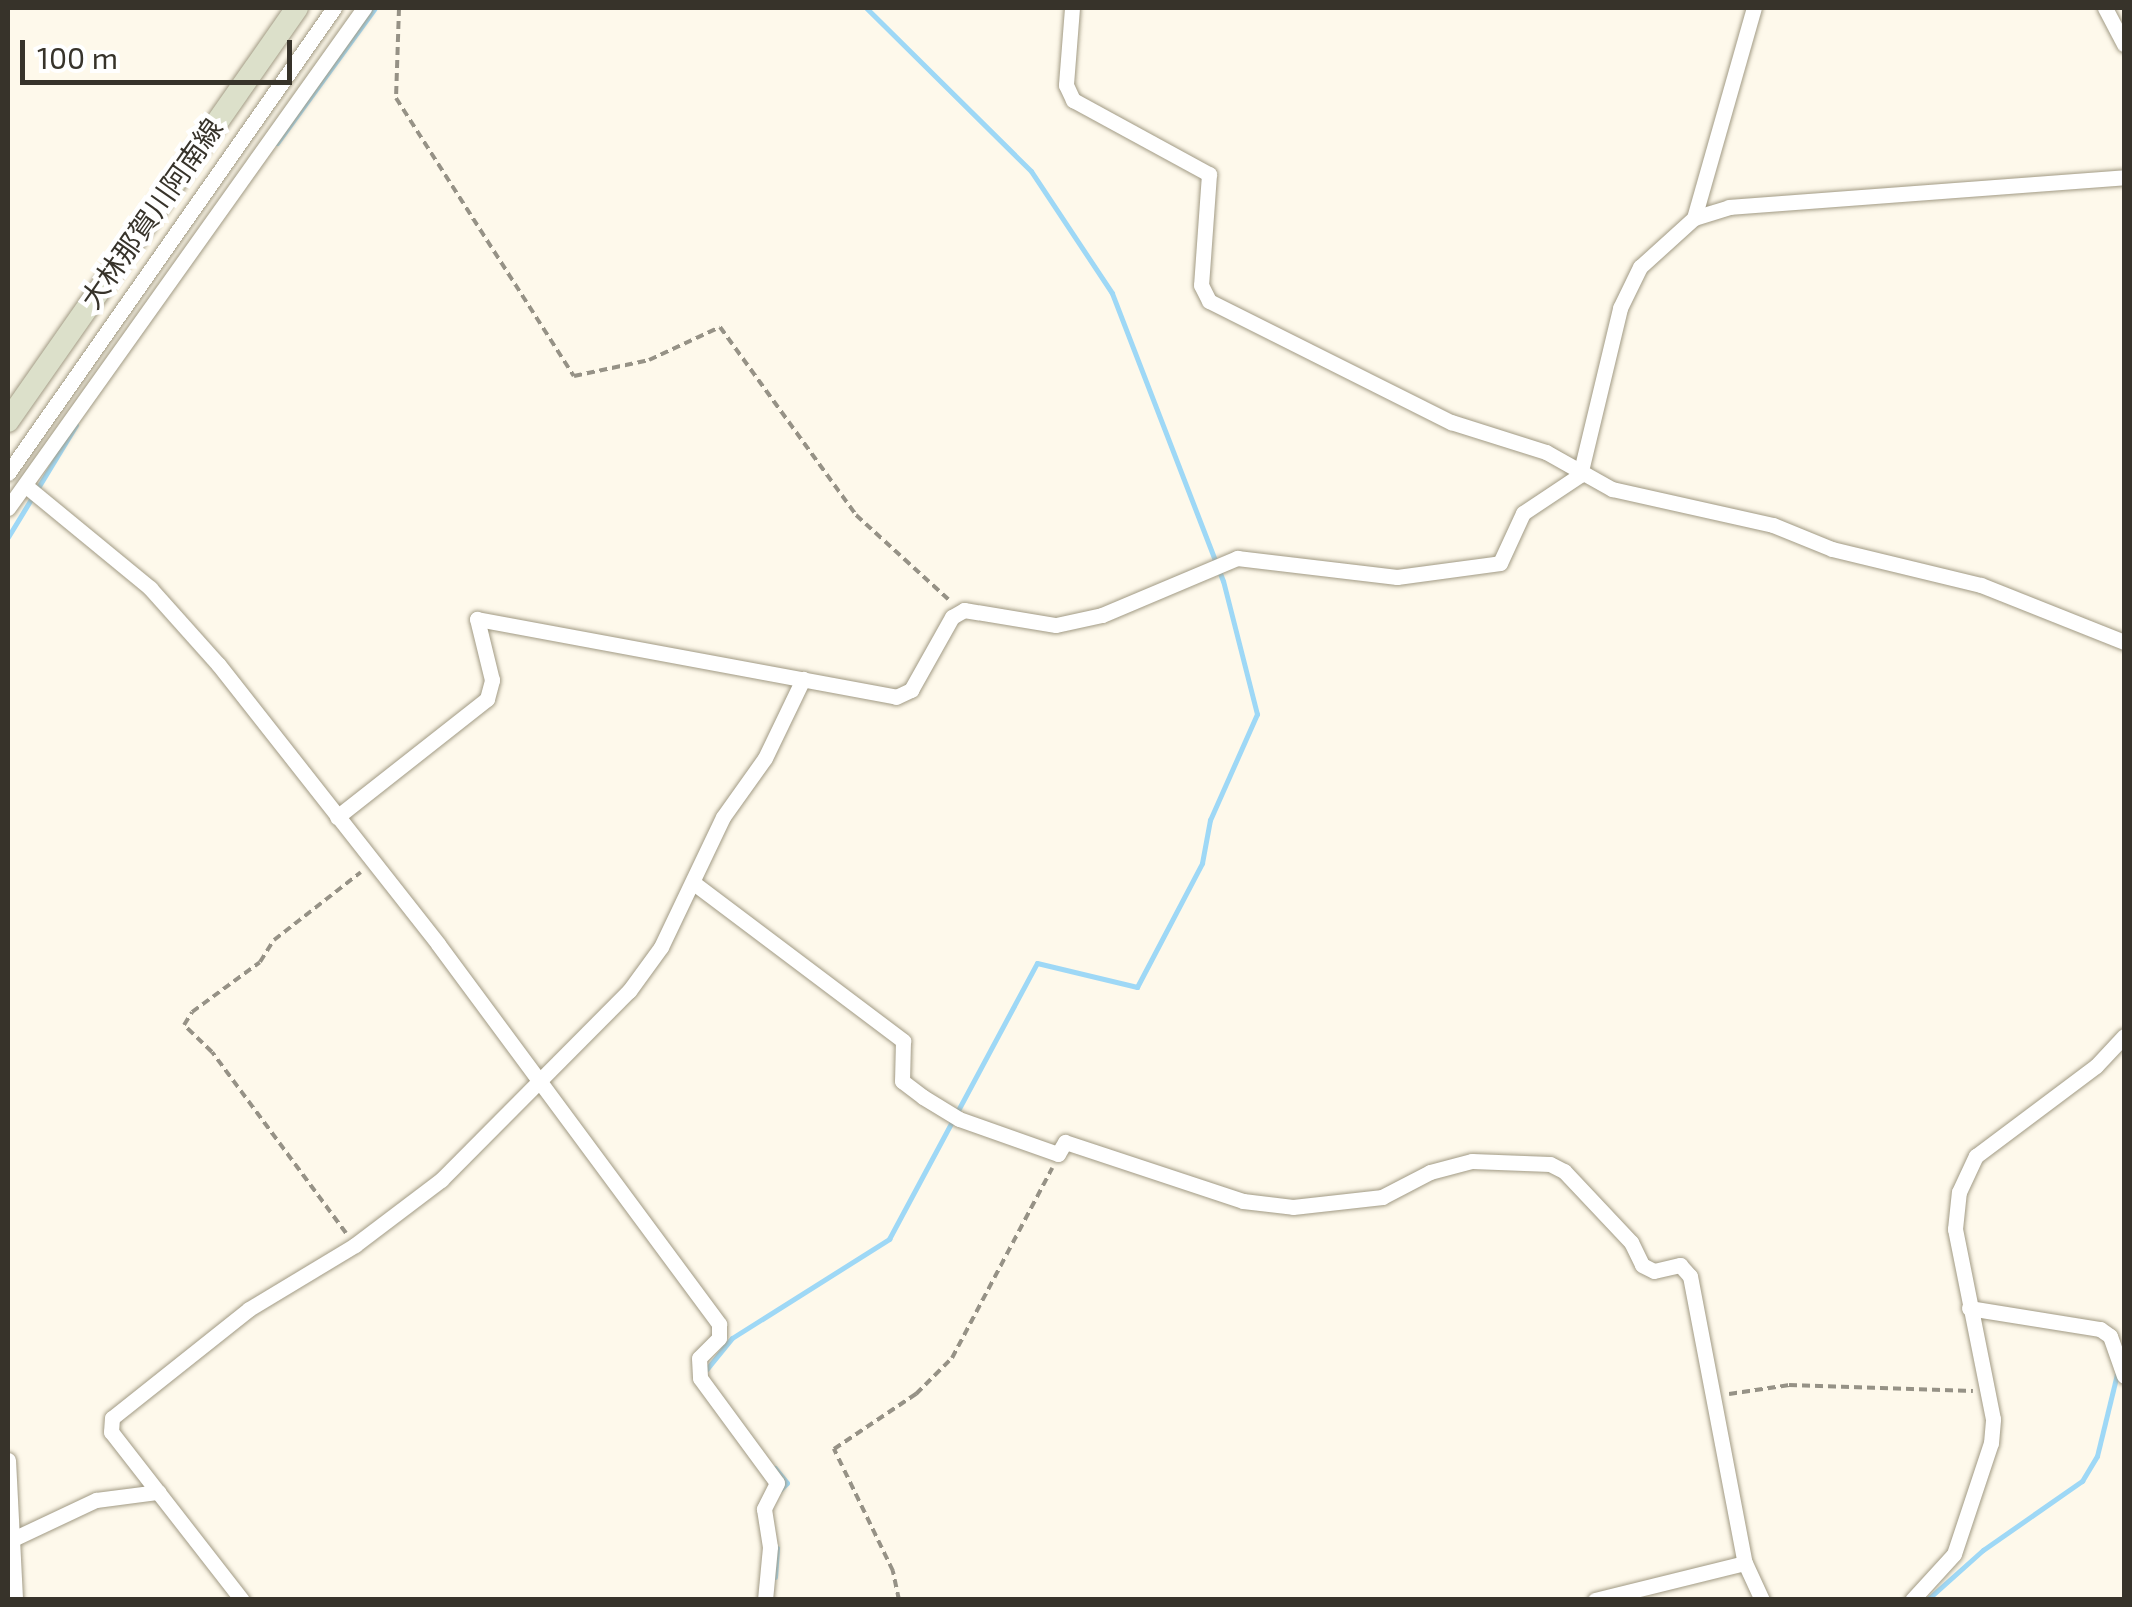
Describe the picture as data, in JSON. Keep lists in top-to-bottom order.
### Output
{
  "streets": {
    "main road": ["大林那賀川阿南線"]
  },
  "scale_bar": "100 m"
}
